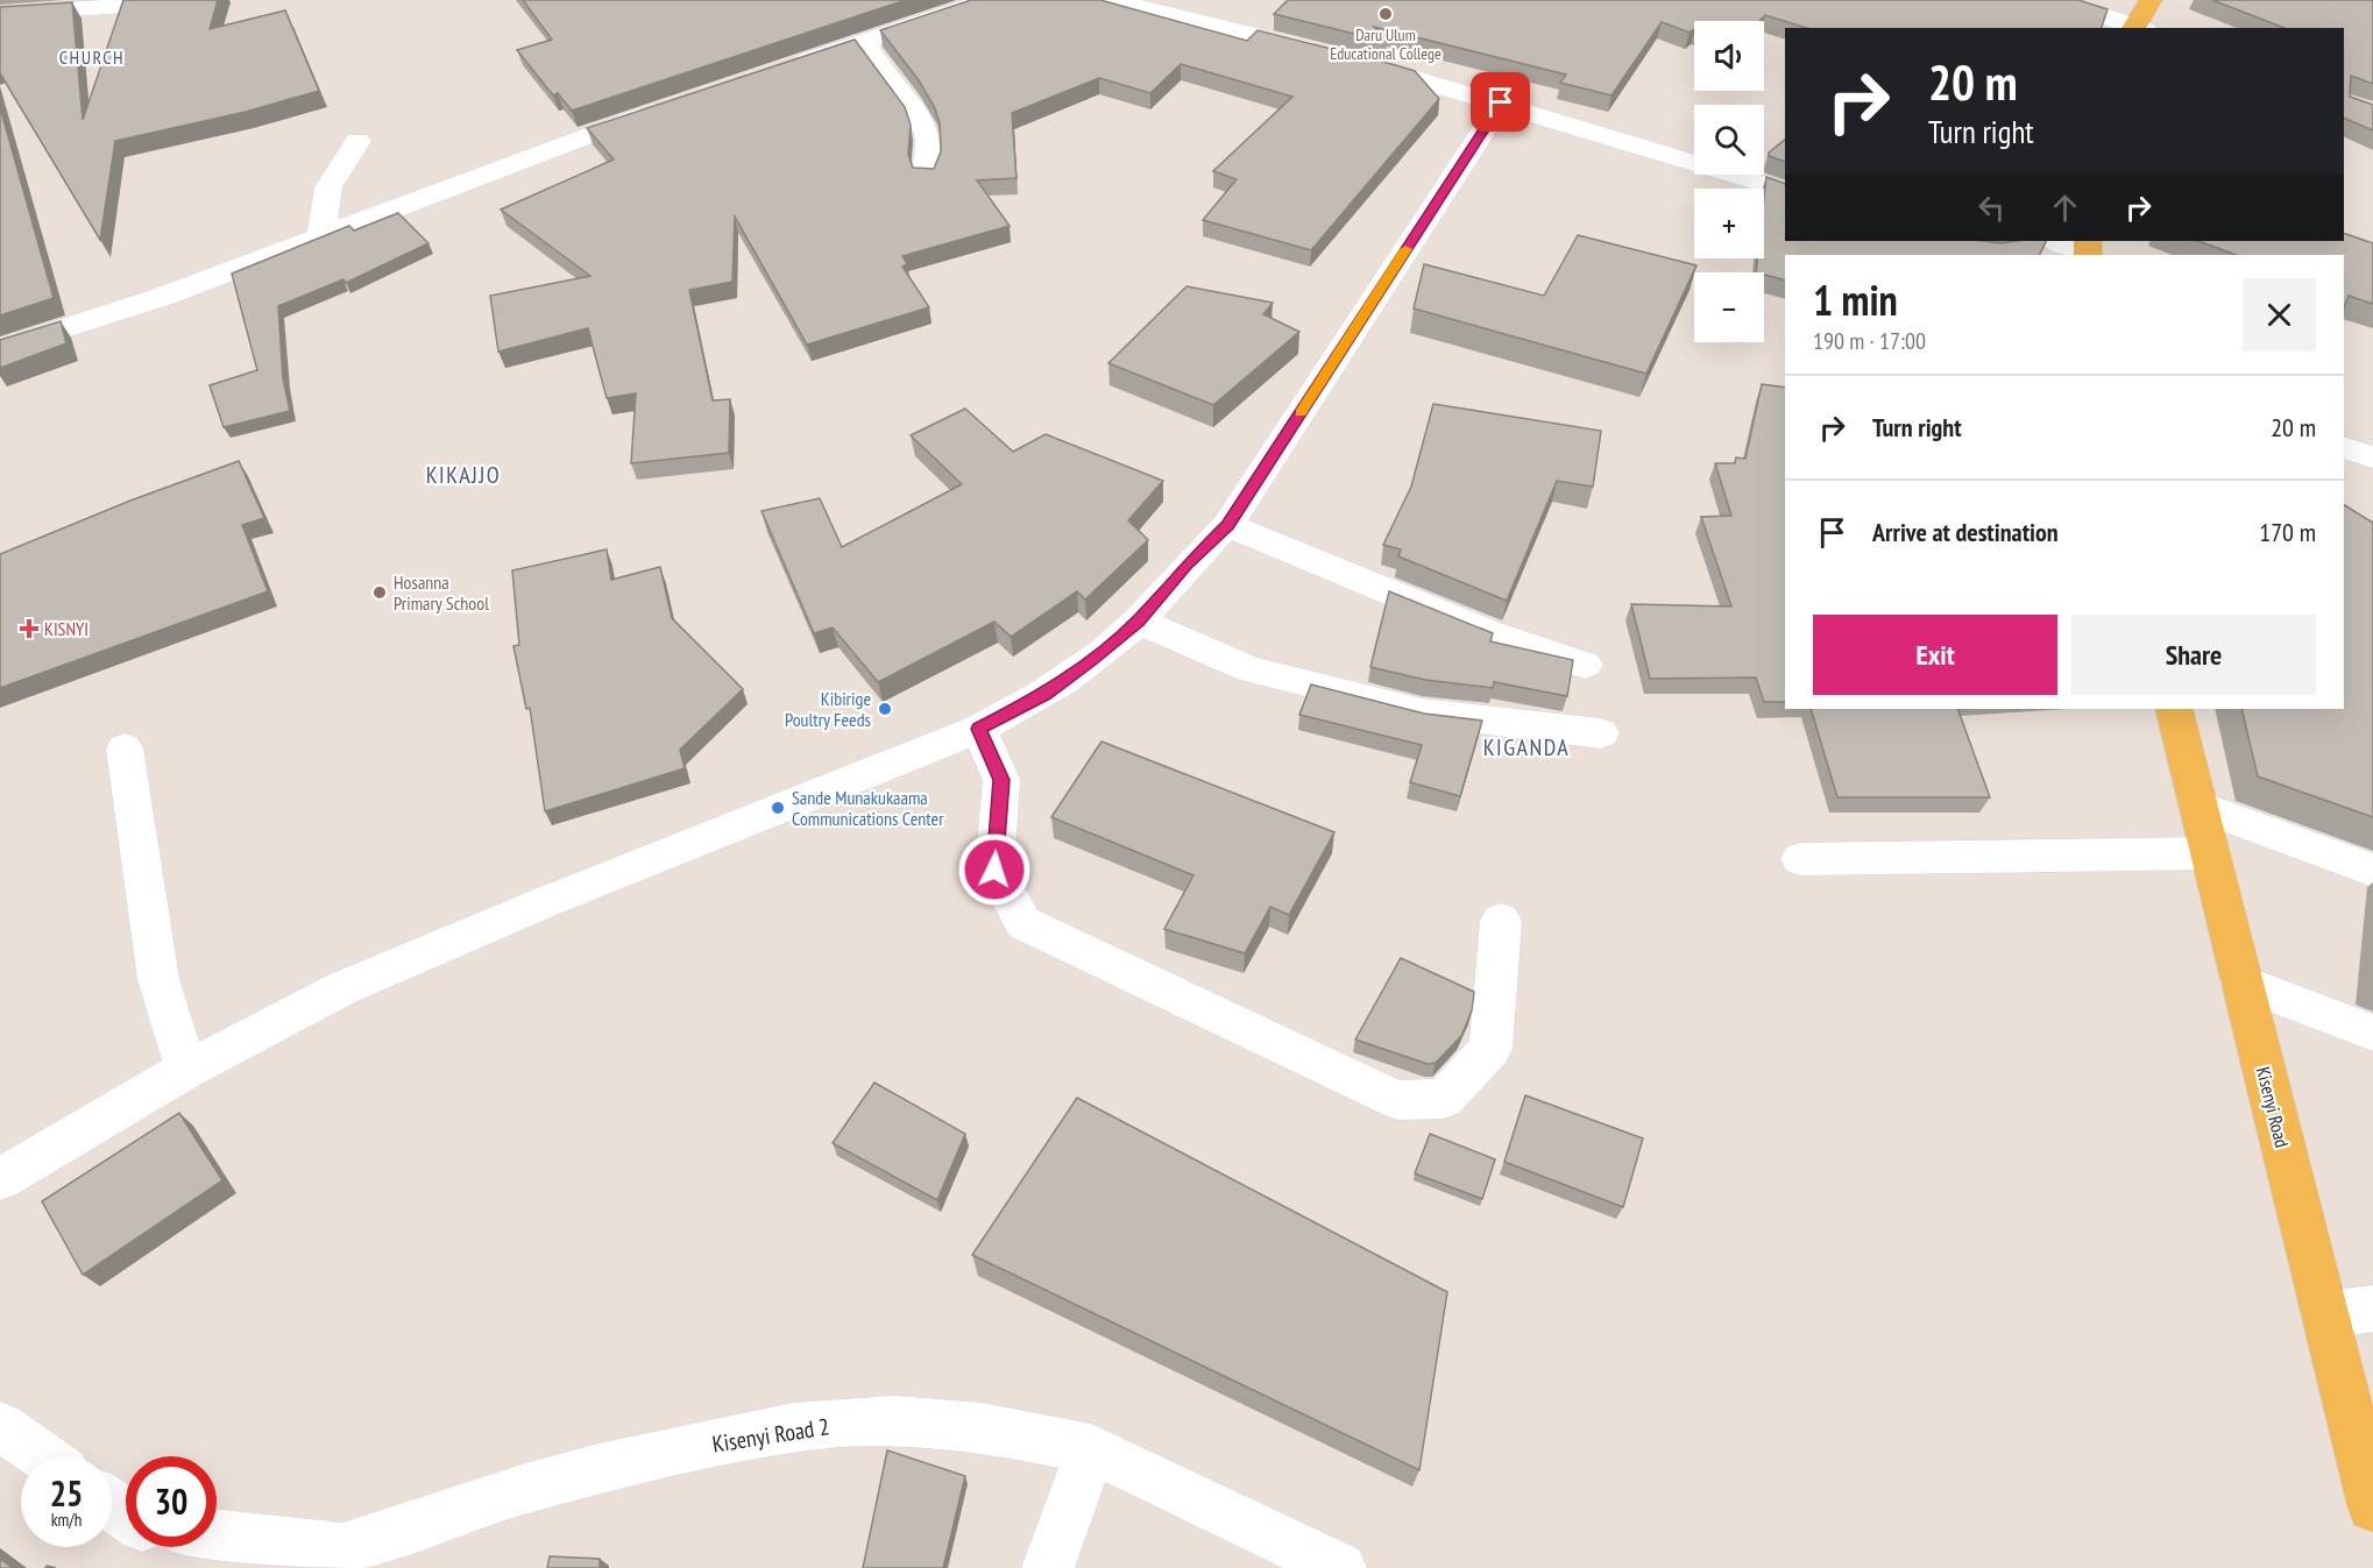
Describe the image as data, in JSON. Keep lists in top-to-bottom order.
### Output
{
  "streets": {
    "main road": ["Kisenyi Road"],
    "street": ["Kisenyi Road 2"]
  },
  "districts": ["CHURCH", "KIKAJJO", "KIGANDA"],
  "places": {
    "other": [
      "Daru Ulum Educational College",
      "Hosanna Primary School",
      "Kibirige Poultry Feeds",
      "Sande Munakukaama Communications Center"
    ],
    "health": ["KISNYI"]
  },
  "page": {
    "map_buttons": ["+", "−"],
    "turn": ["20 m", "Turn right"],
    "heading": ["1 min", "190 m · 17:00"],
    "list": [
      {
        "name": "Turn right",
        "value": "20 m"
      },
      {
        "name": "Arrive at destination",
        "value": "170 m"
      }
    ],
    "buttons": ["Exit", "Share"],
    "speed": "25 km/h",
    "limit": "30"
  }
}
